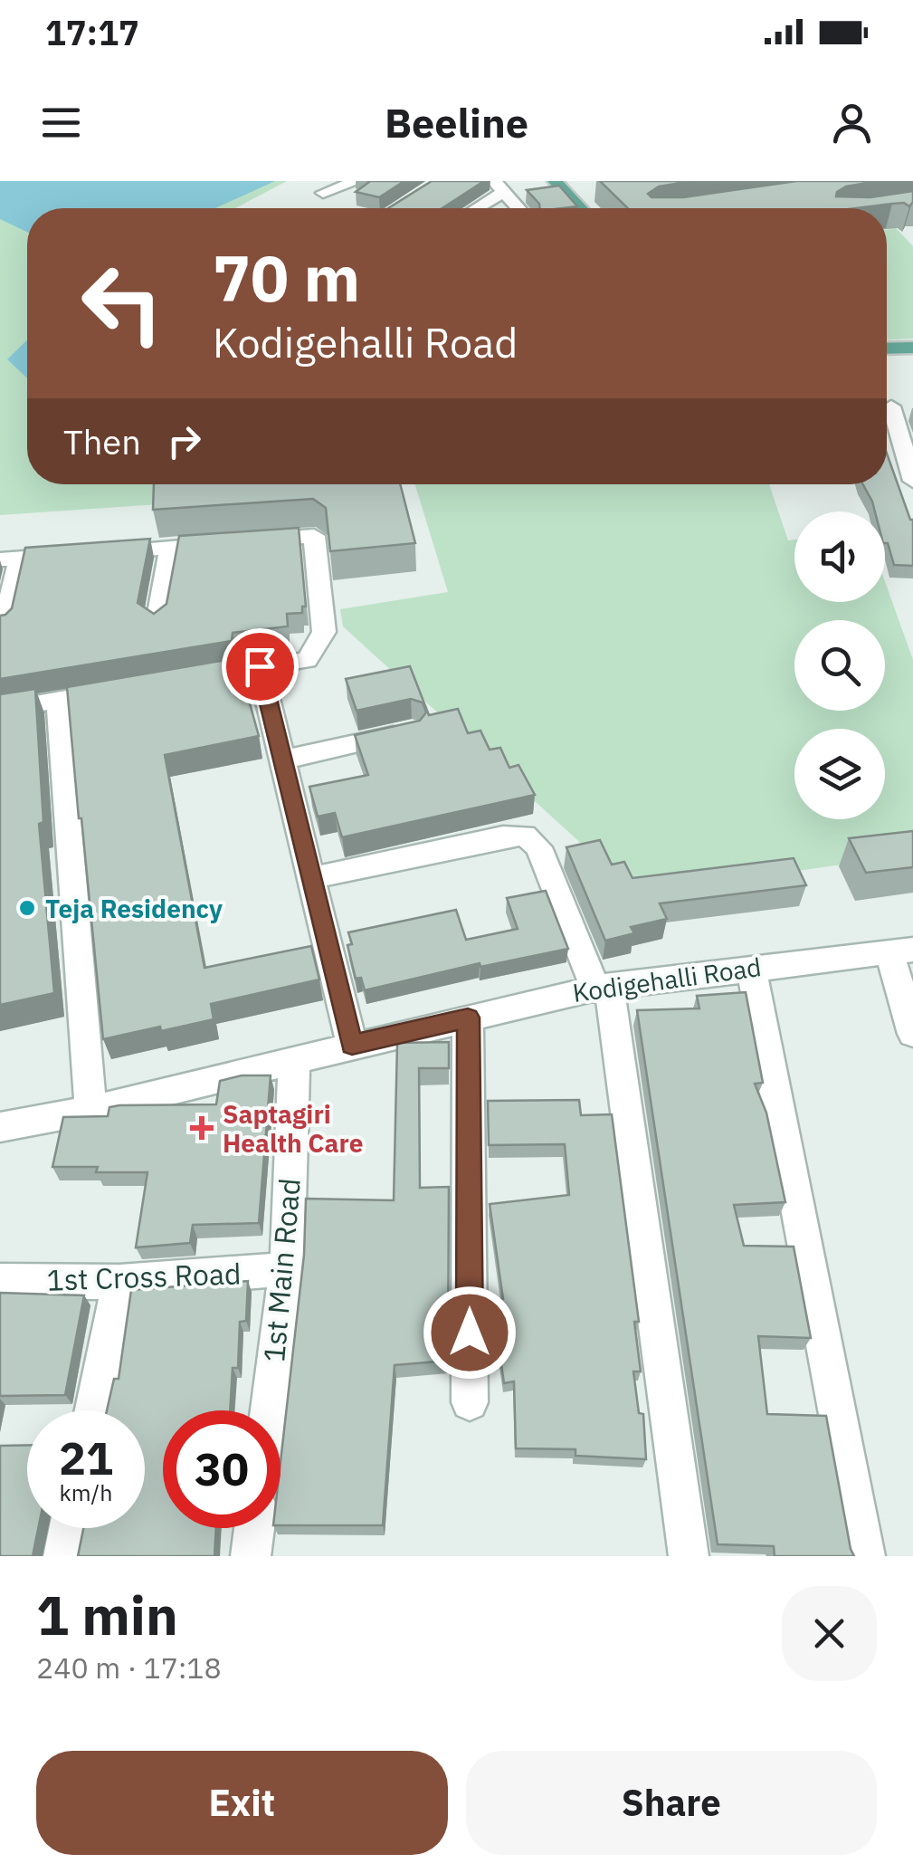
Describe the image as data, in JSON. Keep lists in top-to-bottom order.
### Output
{
  "streets": {
    "street": ["Kodigehalli Road", "1st Main Road", "1st Cross Road"]
  },
  "crossings": [
    ["Kodigehalli Road", "1st Main Road"],
    ["1st Main Road", "1st Cross Road"]
  ],
  "places": {
    "other": ["Teja Residency"],
    "health": ["Saptagiri Health Care"]
  },
  "page": {
    "status": "17:17",
    "header": "Beeline",
    "turn": ["70 m", "Kodigehalli Road"],
    "then": "Then",
    "speed": "21 km/h",
    "limit": "30",
    "heading": ["1 min", "240 m · 17:18"],
    "buttons": ["Exit", "Share"]
  }
}
